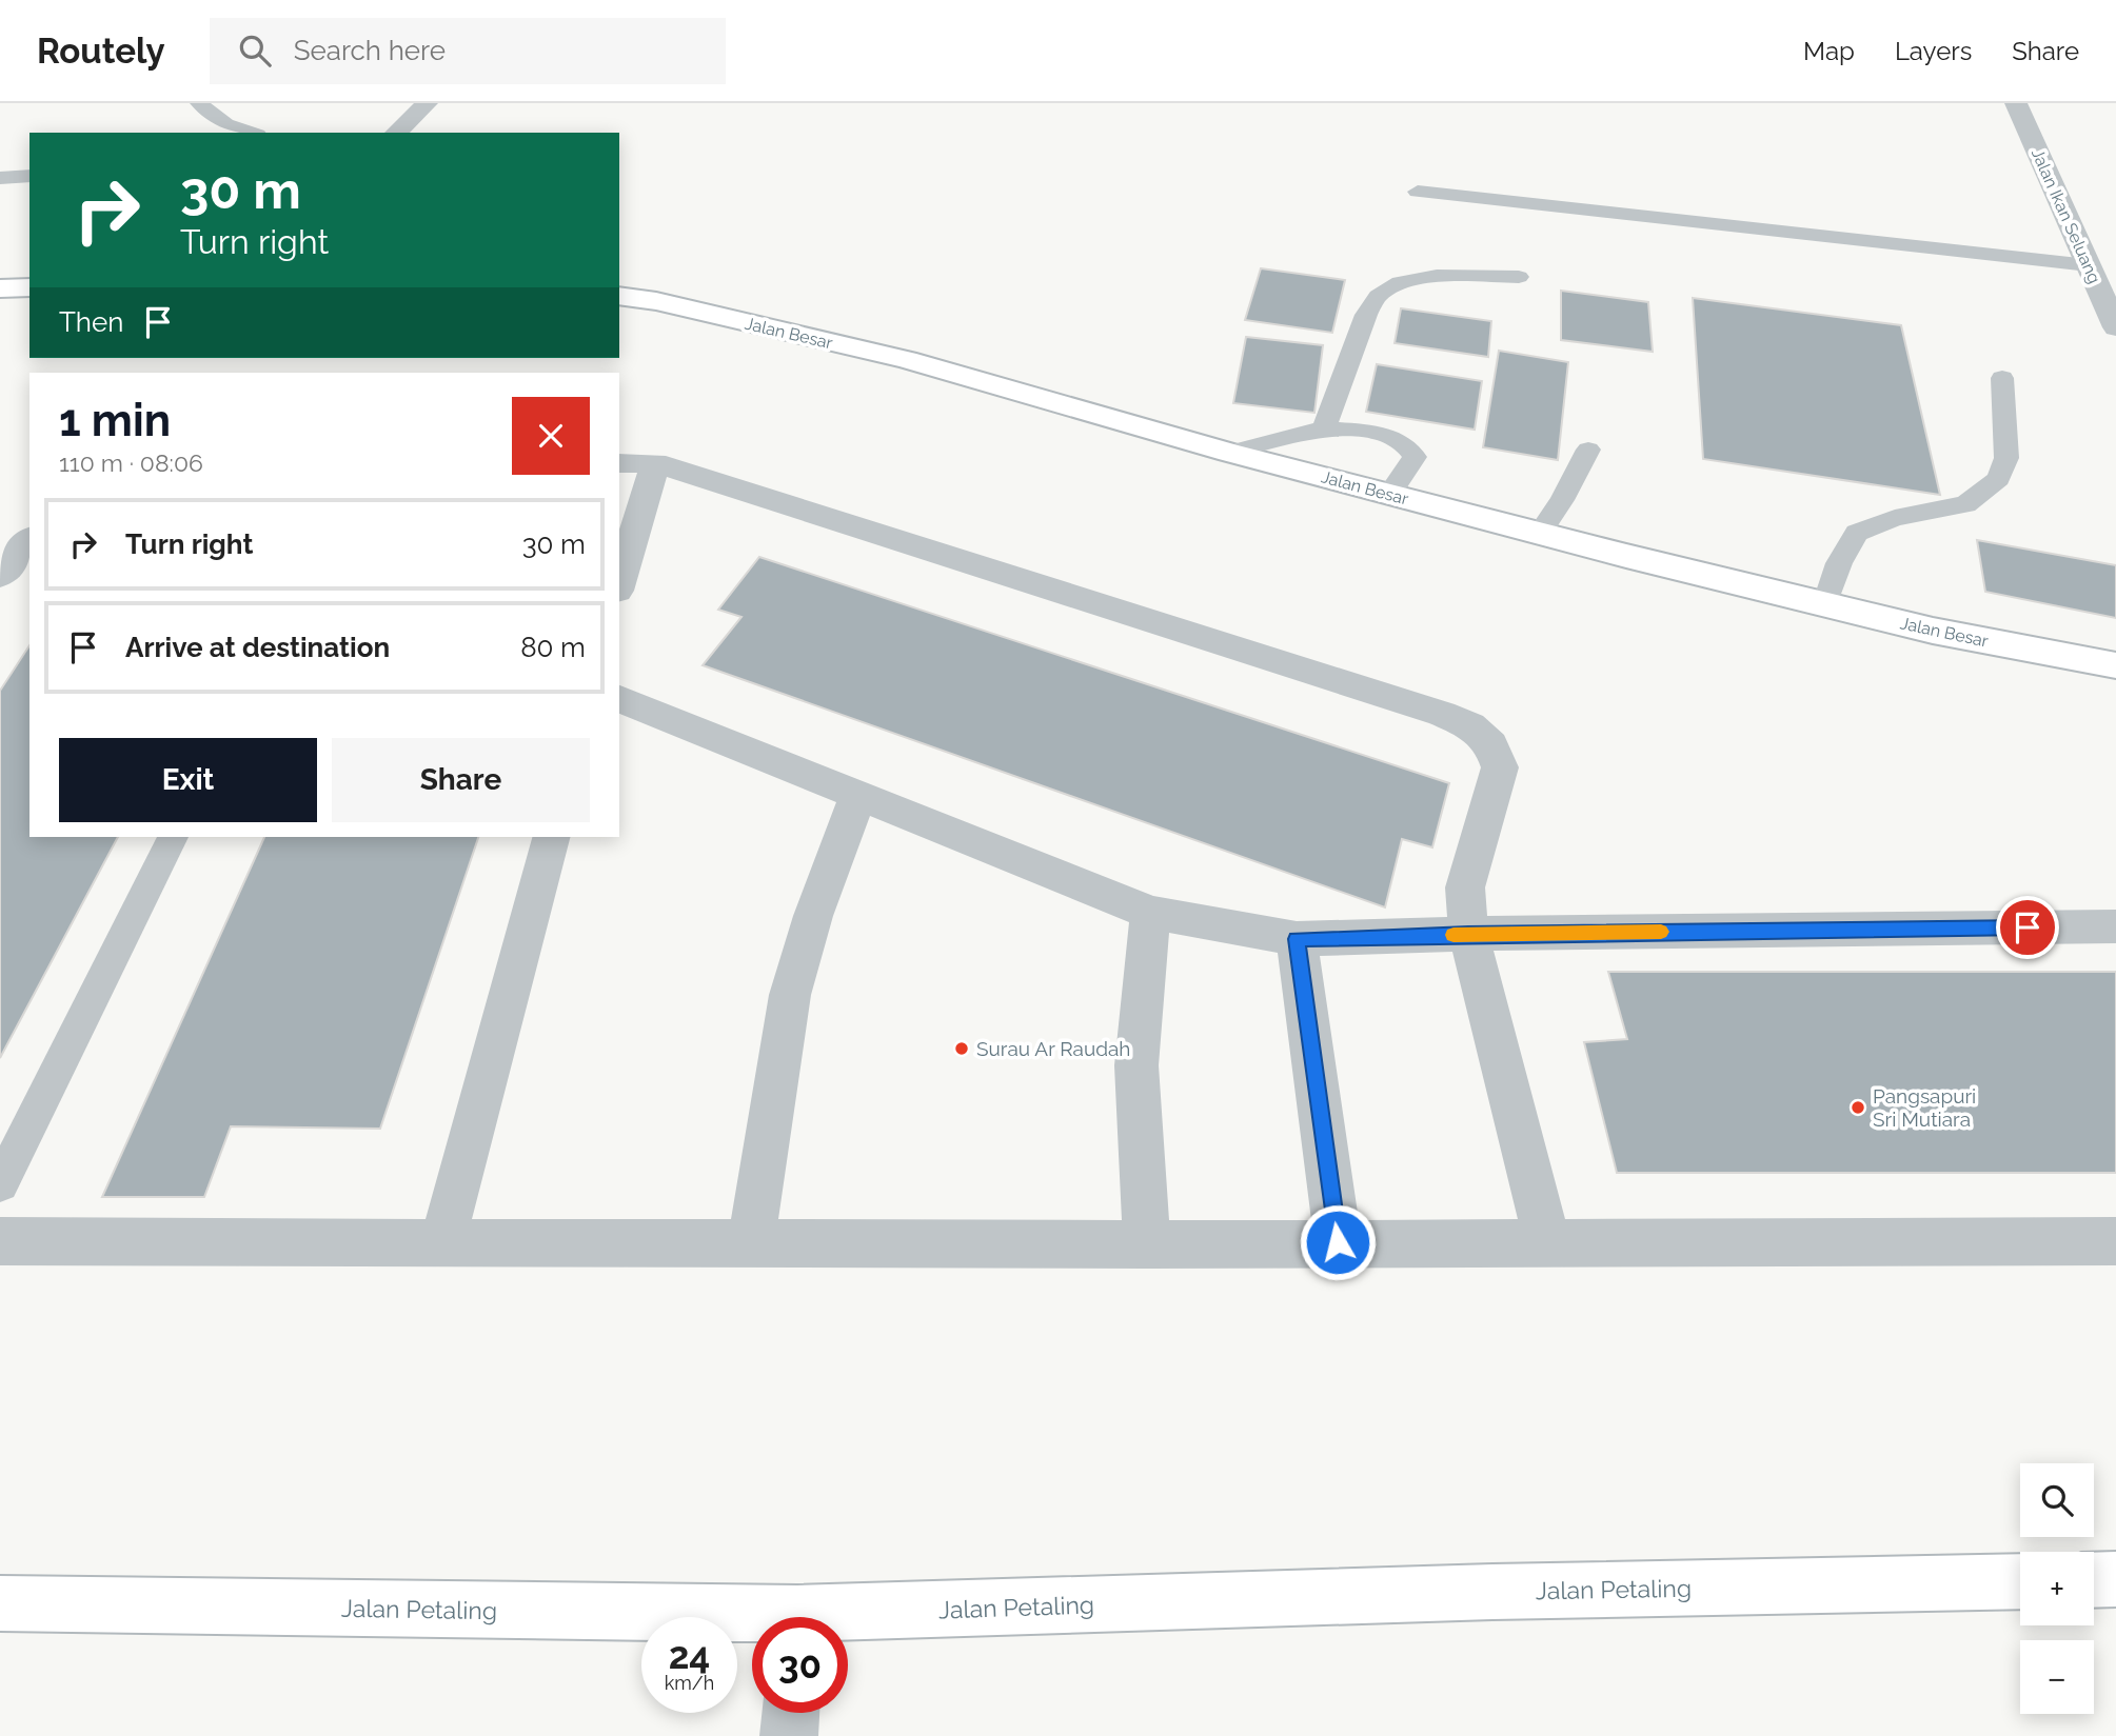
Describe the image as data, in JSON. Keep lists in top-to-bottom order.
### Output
{
  "streets": {
    "street": ["Jalan Ikan Seluang", "Jalan Besar", "Jalan Petaling"]
  },
  "places": ["Surau Ar Raudah", "Pangsapuri Sri Mutiara"],
  "page": {
    "header": "Routely",
    "search": "Search here",
    "nav": ["Map", "Layers", "Share"],
    "turn": ["30 m", "Turn right"],
    "then": "Then",
    "heading": ["1 min", "110 m · 08:06"],
    "list": [
      {
        "name": "Turn right",
        "value": "30 m"
      },
      {
        "name": "Arrive at destination",
        "value": "80 m"
      }
    ],
    "buttons": ["Exit", "Share"],
    "map_buttons": ["+", "−"],
    "speed": "24 km/h",
    "limit": "30"
  }
}
